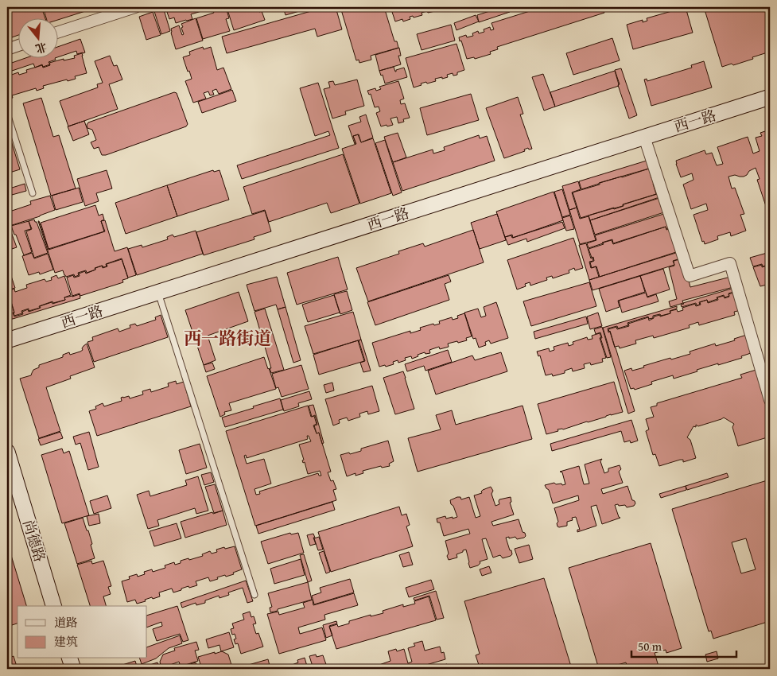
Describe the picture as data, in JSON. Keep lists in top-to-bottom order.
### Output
{
  "streets": {
    "street": ["西一路", "尚德路"]
  },
  "districts": ["西一路街道"],
  "legend": ["道路", "建筑"],
  "scale_bar": "50 m",
  "north": "bottom"
}
